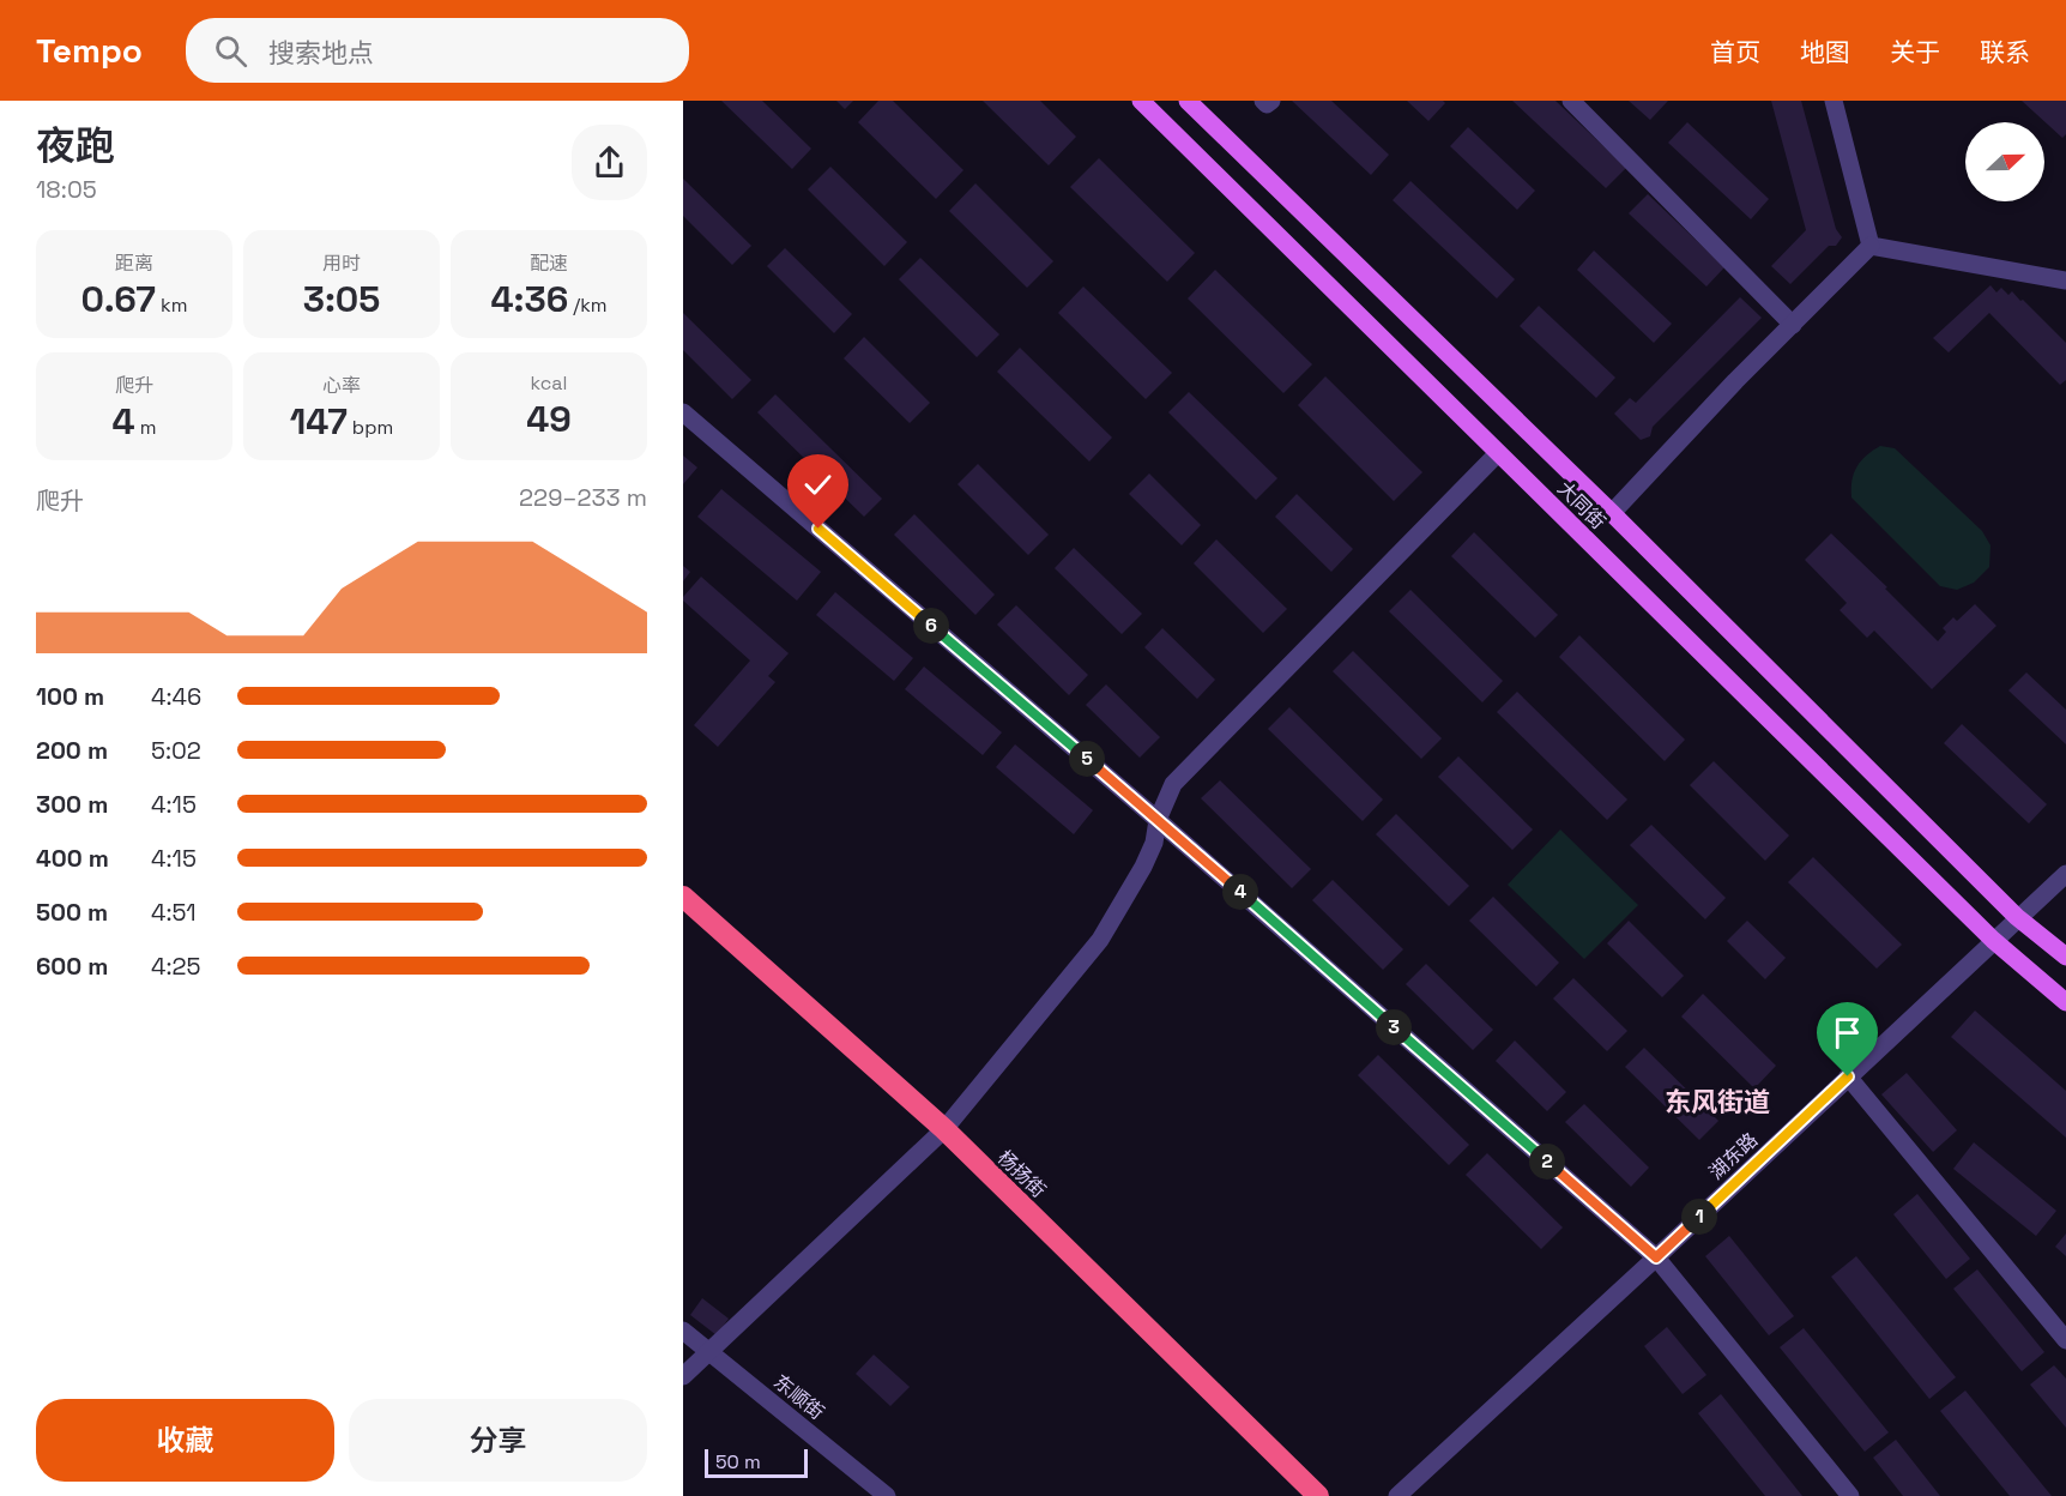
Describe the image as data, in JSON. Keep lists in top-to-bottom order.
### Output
{
  "streets": {
    "highway": ["杨扬街"],
    "main road": ["大同街"],
    "street": ["湖东路", "东顺街"]
  },
  "crossings": [
    ["大同街", "湖东路"]
  ],
  "districts": ["东风街道"],
  "scale_bar": "50 m",
  "north": "right",
  "page": {
    "header": "Tempo",
    "search": "搜索地点",
    "nav": [
      "首页",
      "地图",
      "关于",
      "联系"
    ],
    "heading": ["夜跑", "18:05"],
    "stats": [
      ["距离", "0.67 km"],
      ["用时", "3:05"],
      ["配速", "4:36 /km"],
      ["爬升", "4 m"],
      ["心率", "147 bpm"],
      ["kcal", "49"]
    ],
    "chart": ["爬升", "229–233 m"],
    "pins": [
      "6",
      "5",
      "4",
      "3",
      "2",
      "1"
    ],
    "list": [
      {
        "name": "100 m",
        "note": "4:46"
      },
      {
        "name": "200 m",
        "note": "5:02"
      },
      {
        "name": "300 m",
        "note": "4:15"
      },
      {
        "name": "400 m",
        "note": "4:15"
      },
      {
        "name": "500 m",
        "note": "4:51"
      },
      {
        "name": "600 m",
        "note": "4:25"
      }
    ],
    "buttons": ["收藏", "分享"],
    "scale": "50 m"
  }
}
